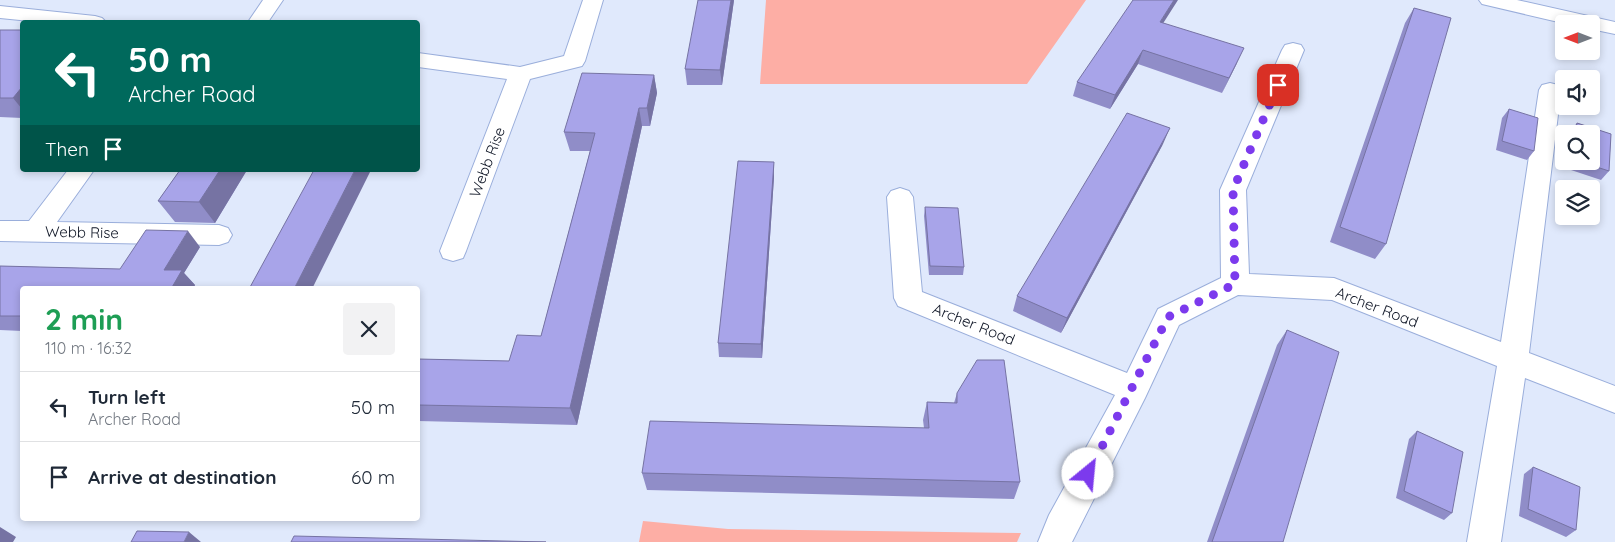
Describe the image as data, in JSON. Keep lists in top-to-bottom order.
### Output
{
  "streets": {
    "street": ["Webb Rise", "Archer Road"]
  },
  "north": "left",
  "page": {
    "turn": ["50 m", "Archer Road"],
    "then": "Then",
    "heading": ["2 min", "110 m · 16:32"],
    "list": [
      {
        "name": "Turn left",
        "note": "Archer Road",
        "value": "50 m"
      },
      {
        "name": "Arrive at destination",
        "value": "60 m"
      }
    ]
  }
}
